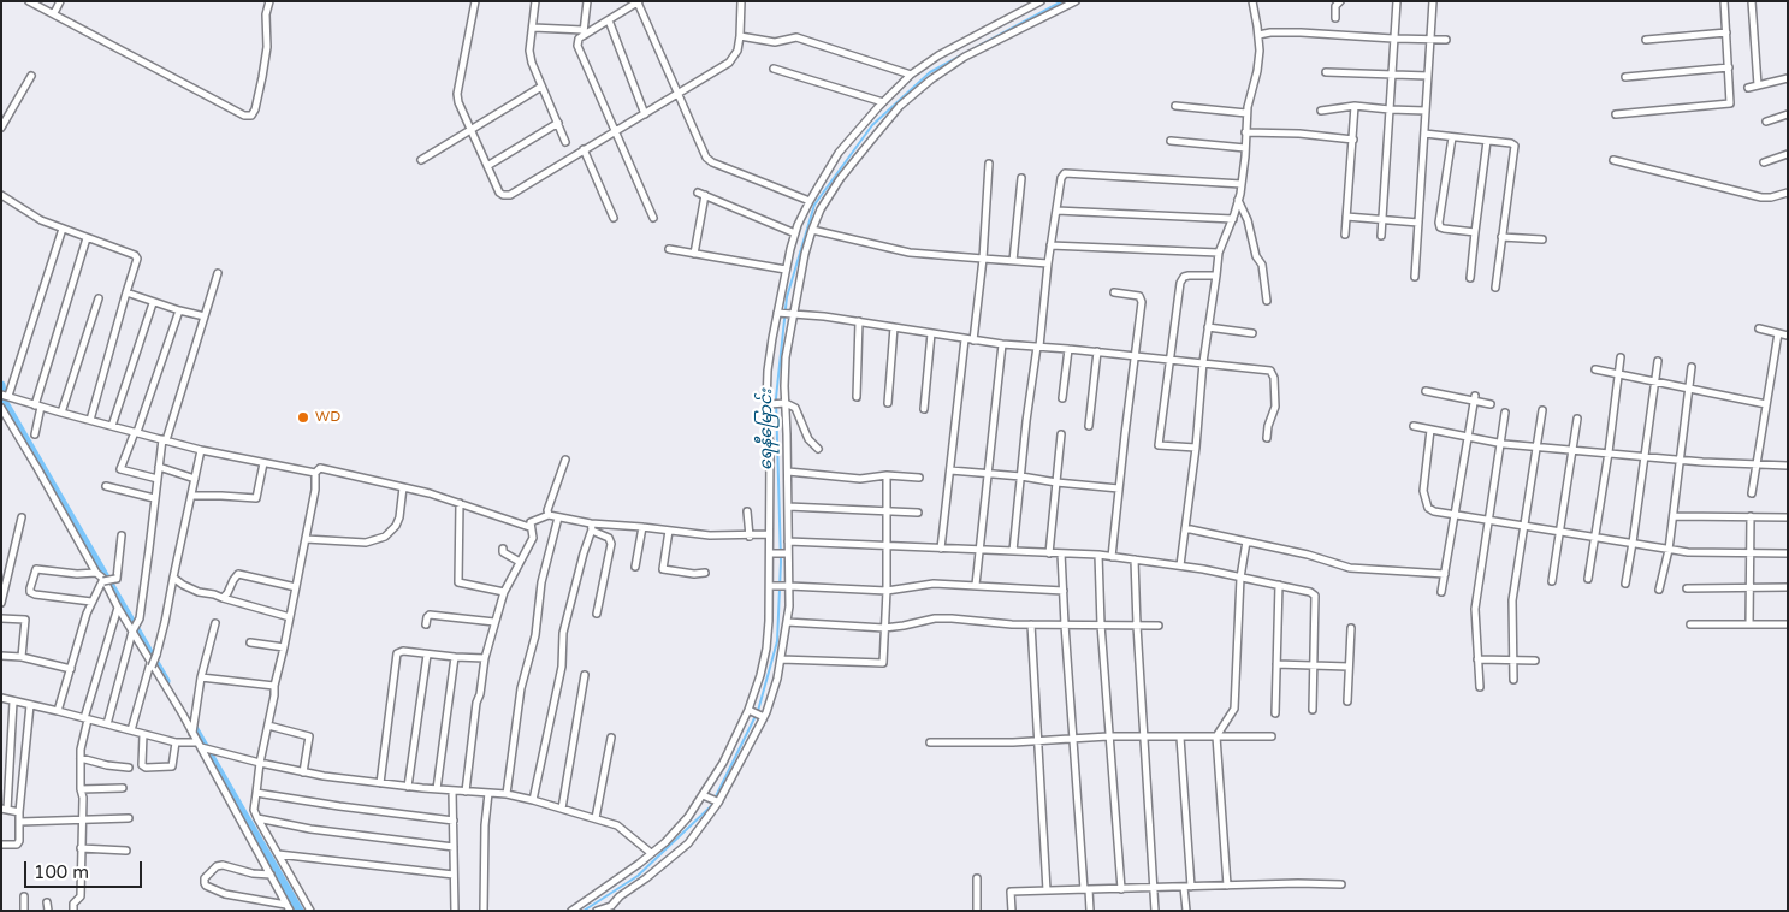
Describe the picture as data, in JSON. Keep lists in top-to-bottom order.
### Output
{
  "water": ["ရေနီမြောင်း"],
  "places": ["WD"],
  "scale_bar": "100 m"
}
